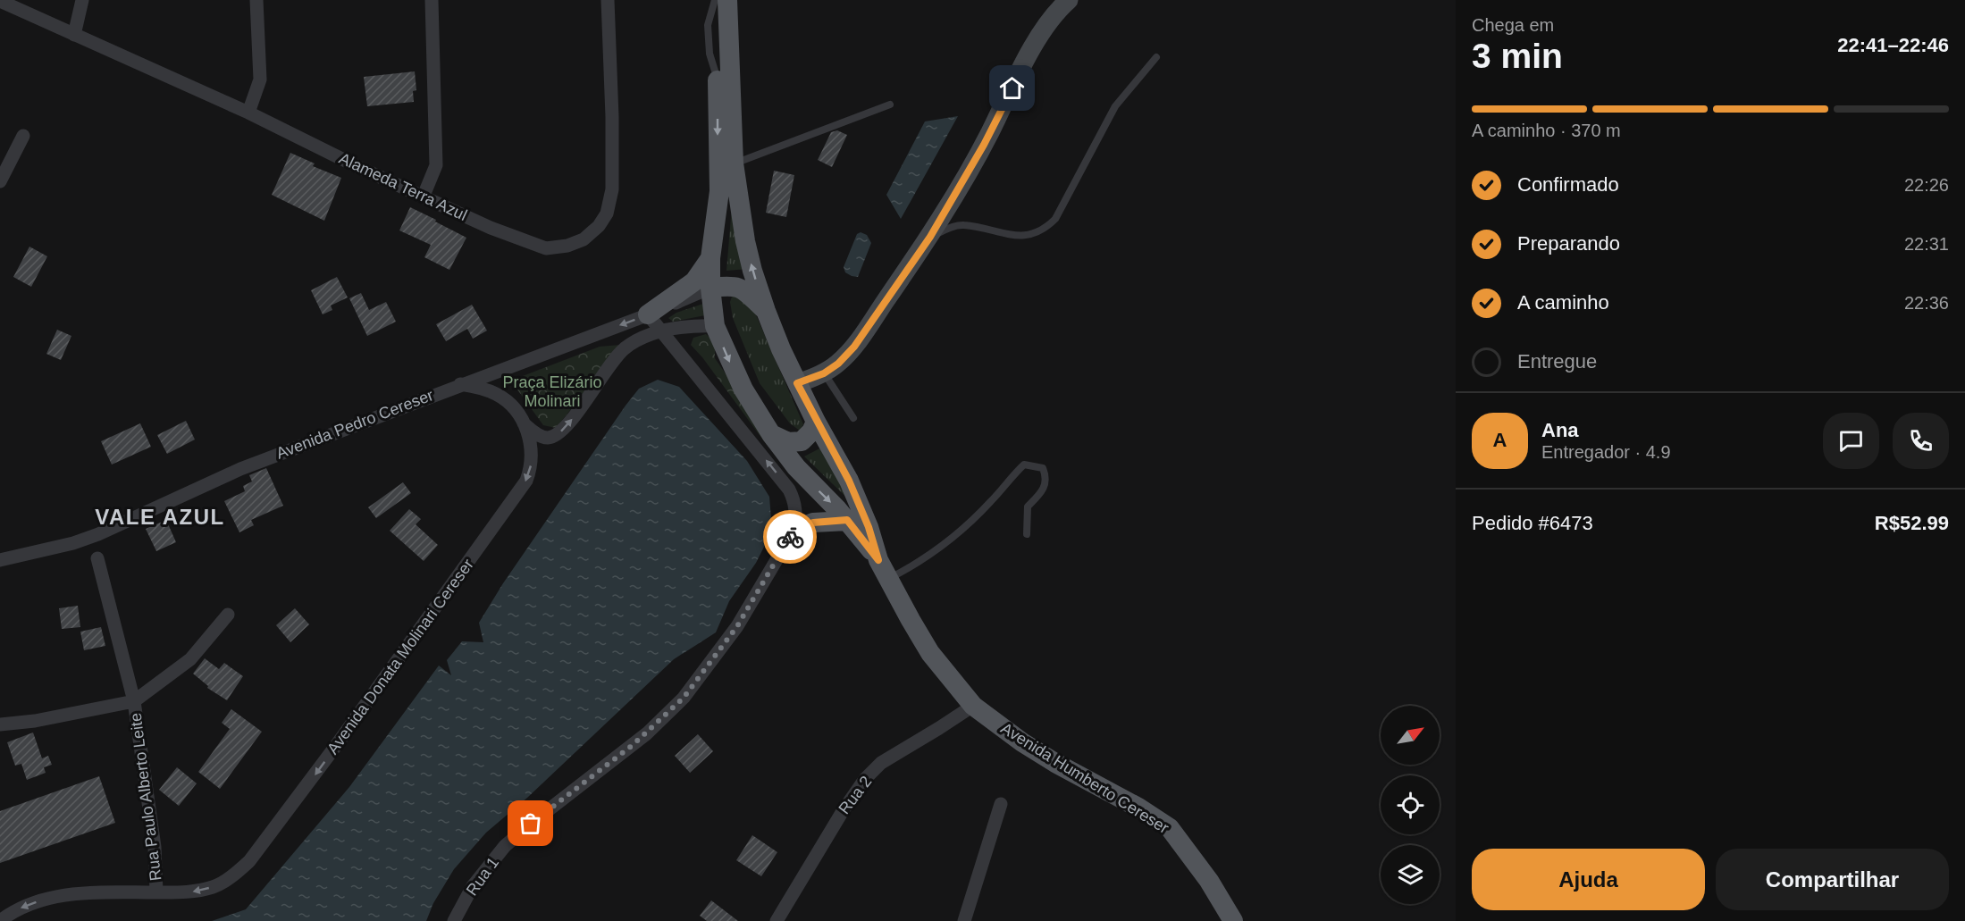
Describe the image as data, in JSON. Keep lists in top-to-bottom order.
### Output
{
  "streets": {
    "main road": ["Avenida Humberto Cereser"],
    "street": [
      "Alameda Terra Azul",
      "Avenida Pedro Cereser",
      "Avenida Donata Molinari Cereser",
      "Rua 2",
      "Rua Paulo Alberto Leite",
      "Rua 1"
    ]
  },
  "crossings": [
    ["Avenida Pedro Cereser", "Avenida Humberto Cereser"],
    ["Avenida Donata Molinari Cereser", "Rua Paulo Alberto Leite"],
    ["Avenida Humberto Cereser", "Rua 2"]
  ],
  "one_way": ["Avenida Donata Molinari Cereser"],
  "districts": ["VALE AZUL"],
  "parks": ["Praça Elizário Molinari"],
  "north": "top right",
  "page": {
    "heading": ["3 min", "Chega em", "22:41–22:46"],
    "panel": [
      "Ana",
      "Entregador · 4.9",
      "Pedido #6473",
      "R$52.99"
    ],
    "bar": "A caminho · 370 m",
    "list": [
      ["Confirmado", "22:26"],
      ["Preparando", "22:31"],
      ["A caminho", "22:36"],
      "Entregue"
    ],
    "round": "A",
    "buttons": ["Ajuda", "Compartilhar"]
  }
}
